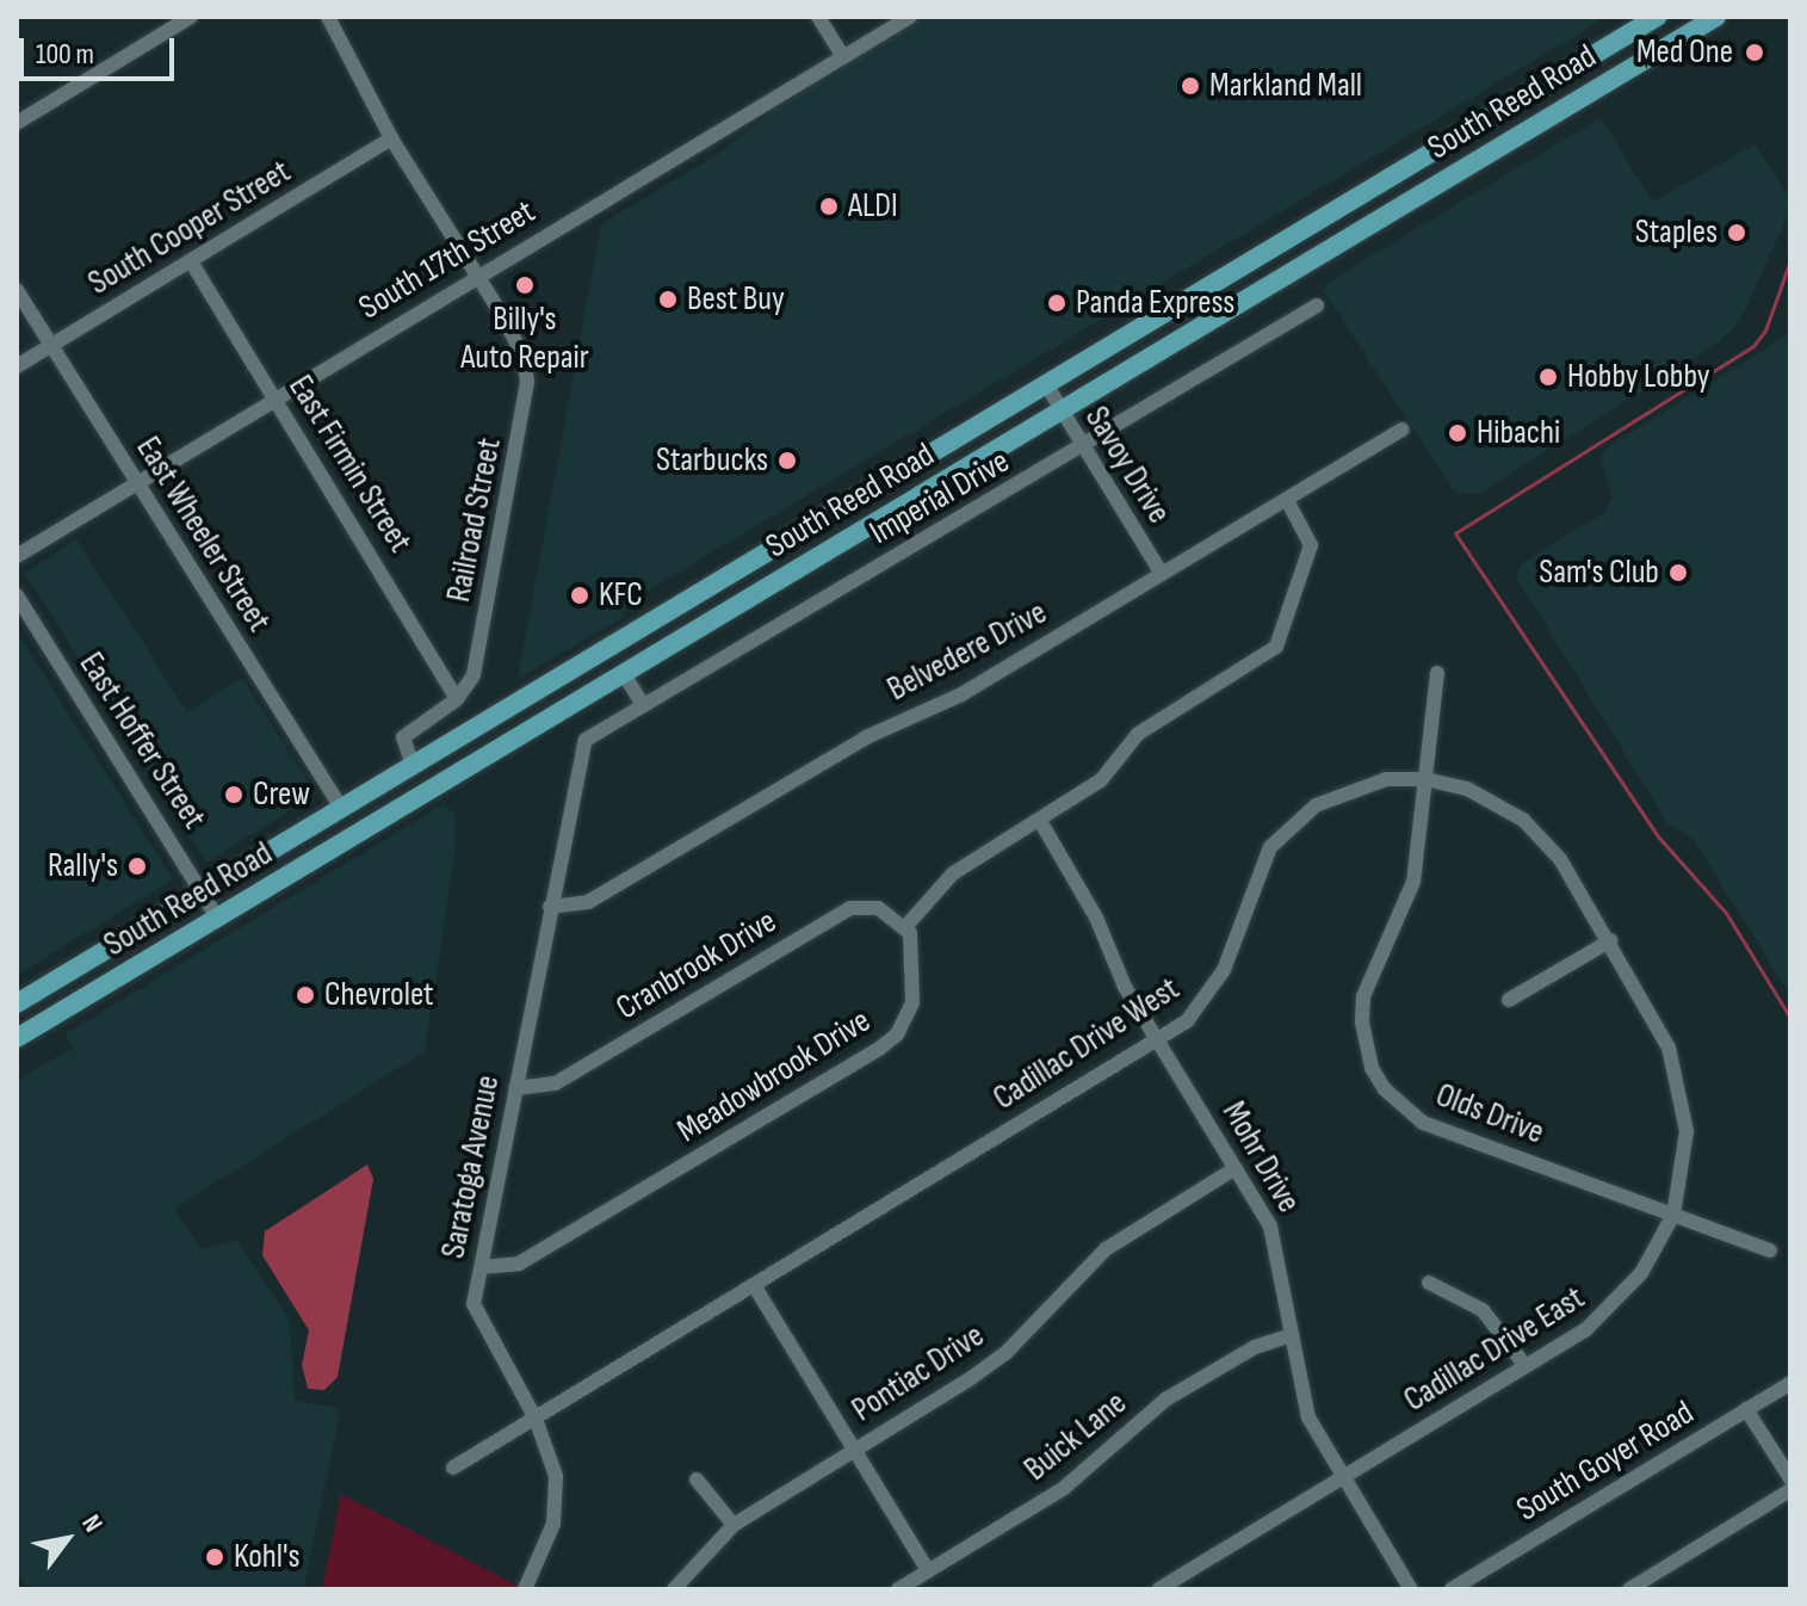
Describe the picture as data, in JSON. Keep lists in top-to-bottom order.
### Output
{
  "streets": {
    "main road": ["South Reed Road"],
    "street": [
      "South Cooper Street",
      "South 17th Street",
      "East Firmin Street",
      "Savoy Drive",
      "Imperial Drive",
      "Railroad Street",
      "East Wheeler Street",
      "Belvedere Drive",
      "East Hoffer Street",
      "Cranbrook Drive",
      "Cadillac Drive West",
      "Meadowbrook Drive",
      "Olds Drive",
      "Mohr Drive",
      "Saratoga Avenue",
      "Cadillac Drive East",
      "Pontiac Drive",
      "Buick Lane",
      "South Goyer Road"
    ]
  },
  "crossings": [
    ["South Reed Road", "Savoy Drive"],
    ["South Reed Road", "East Wheeler Street"],
    ["South Reed Road", "East Hoffer Street"],
    ["South Cooper Street", "East Firmin Street"],
    ["South Cooper Street", "East Wheeler Street"],
    ["South 17th Street", "East Firmin Street"],
    ["South 17th Street", "Railroad Street"],
    ["South 17th Street", "East Wheeler Street"],
    ["East Firmin Street", "Railroad Street"],
    ["Savoy Drive", "Imperial Drive"],
    ["Savoy Drive", "Belvedere Drive"],
    ["Imperial Drive", "Saratoga Avenue"],
    ["Belvedere Drive", "Saratoga Avenue"],
    ["Cranbrook Drive", "Meadowbrook Drive"],
    ["Cranbrook Drive", "Saratoga Avenue"],
    ["Cadillac Drive West", "Olds Drive"],
    ["Cadillac Drive West", "Mohr Drive"],
    ["Cadillac Drive West", "Saratoga Avenue"],
    ["Cadillac Drive West", "Cadillac Drive East"],
    ["Meadowbrook Drive", "Saratoga Avenue"],
    ["Olds Drive", "Cadillac Drive East"],
    ["Mohr Drive", "Cadillac Drive East"],
    ["Mohr Drive", "Pontiac Drive"],
    ["Mohr Drive", "Buick Lane"]
  ],
  "places": [
    "Med One",
    "Markland Mall",
    "ALDI",
    "Staples",
    "Billy's Auto Repair",
    "Best Buy",
    "Panda Express",
    "Hobby Lobby",
    "Hibachi",
    "Starbucks",
    "Sam's Club",
    "KFC",
    "Crew",
    "Rally's",
    "Chevrolet",
    "Kohl's"
  ],
  "scale_bar": "100 m",
  "north": "top right"
}
